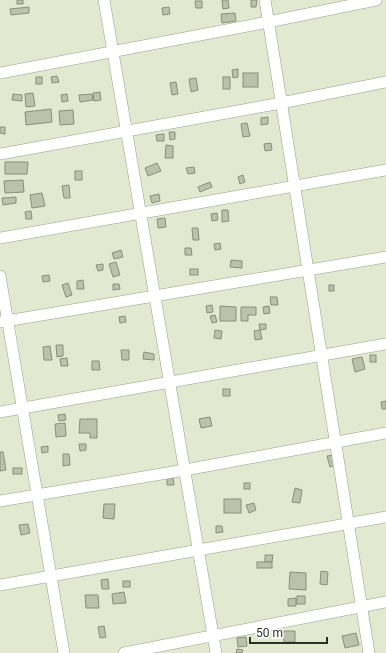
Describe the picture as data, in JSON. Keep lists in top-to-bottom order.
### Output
{
  "scale_bar": "50 m"
}
